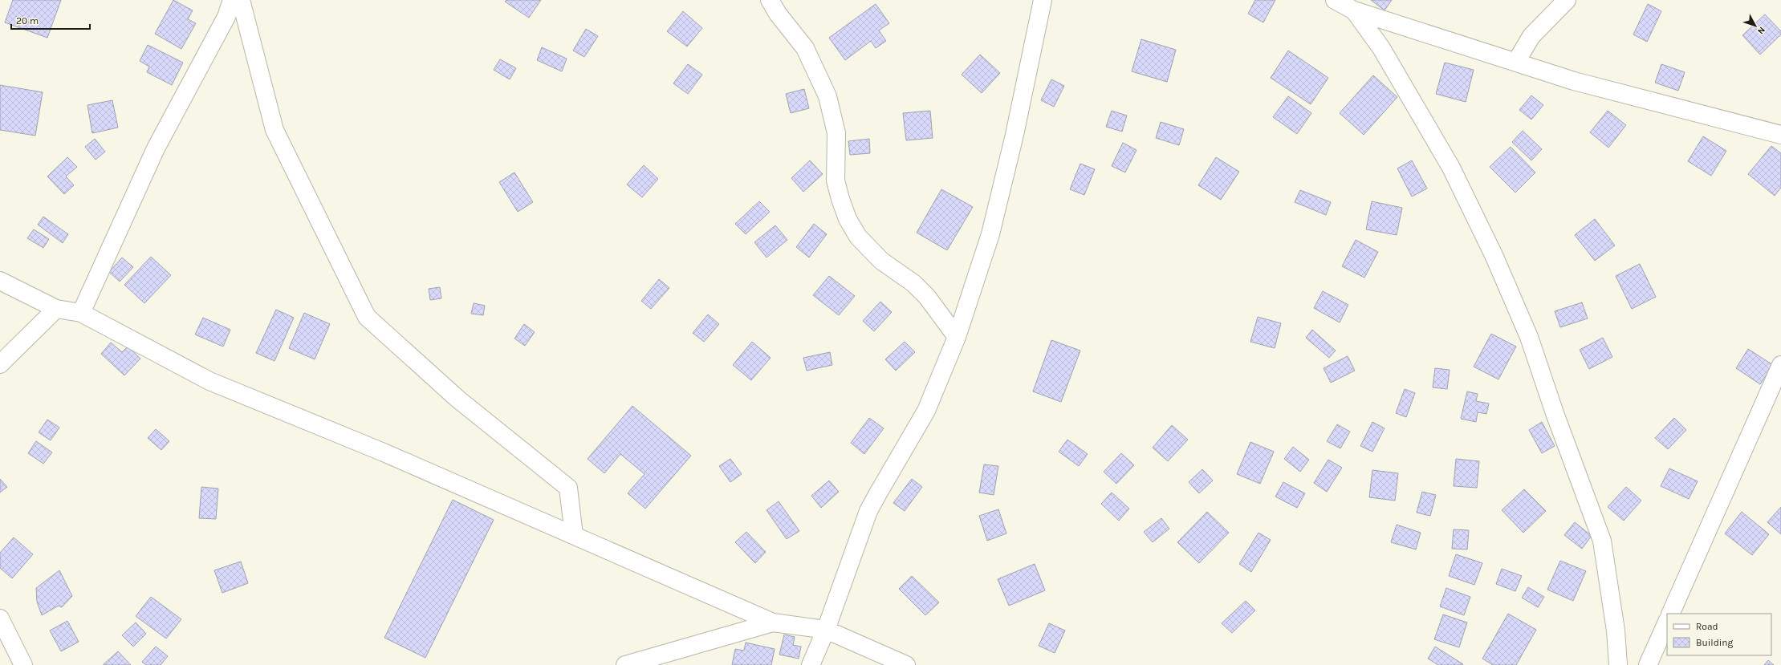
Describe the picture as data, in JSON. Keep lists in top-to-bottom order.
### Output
{
  "legend": ["Road", "Building"],
  "scale_bar": "20 m",
  "north": "bottom right"
}
